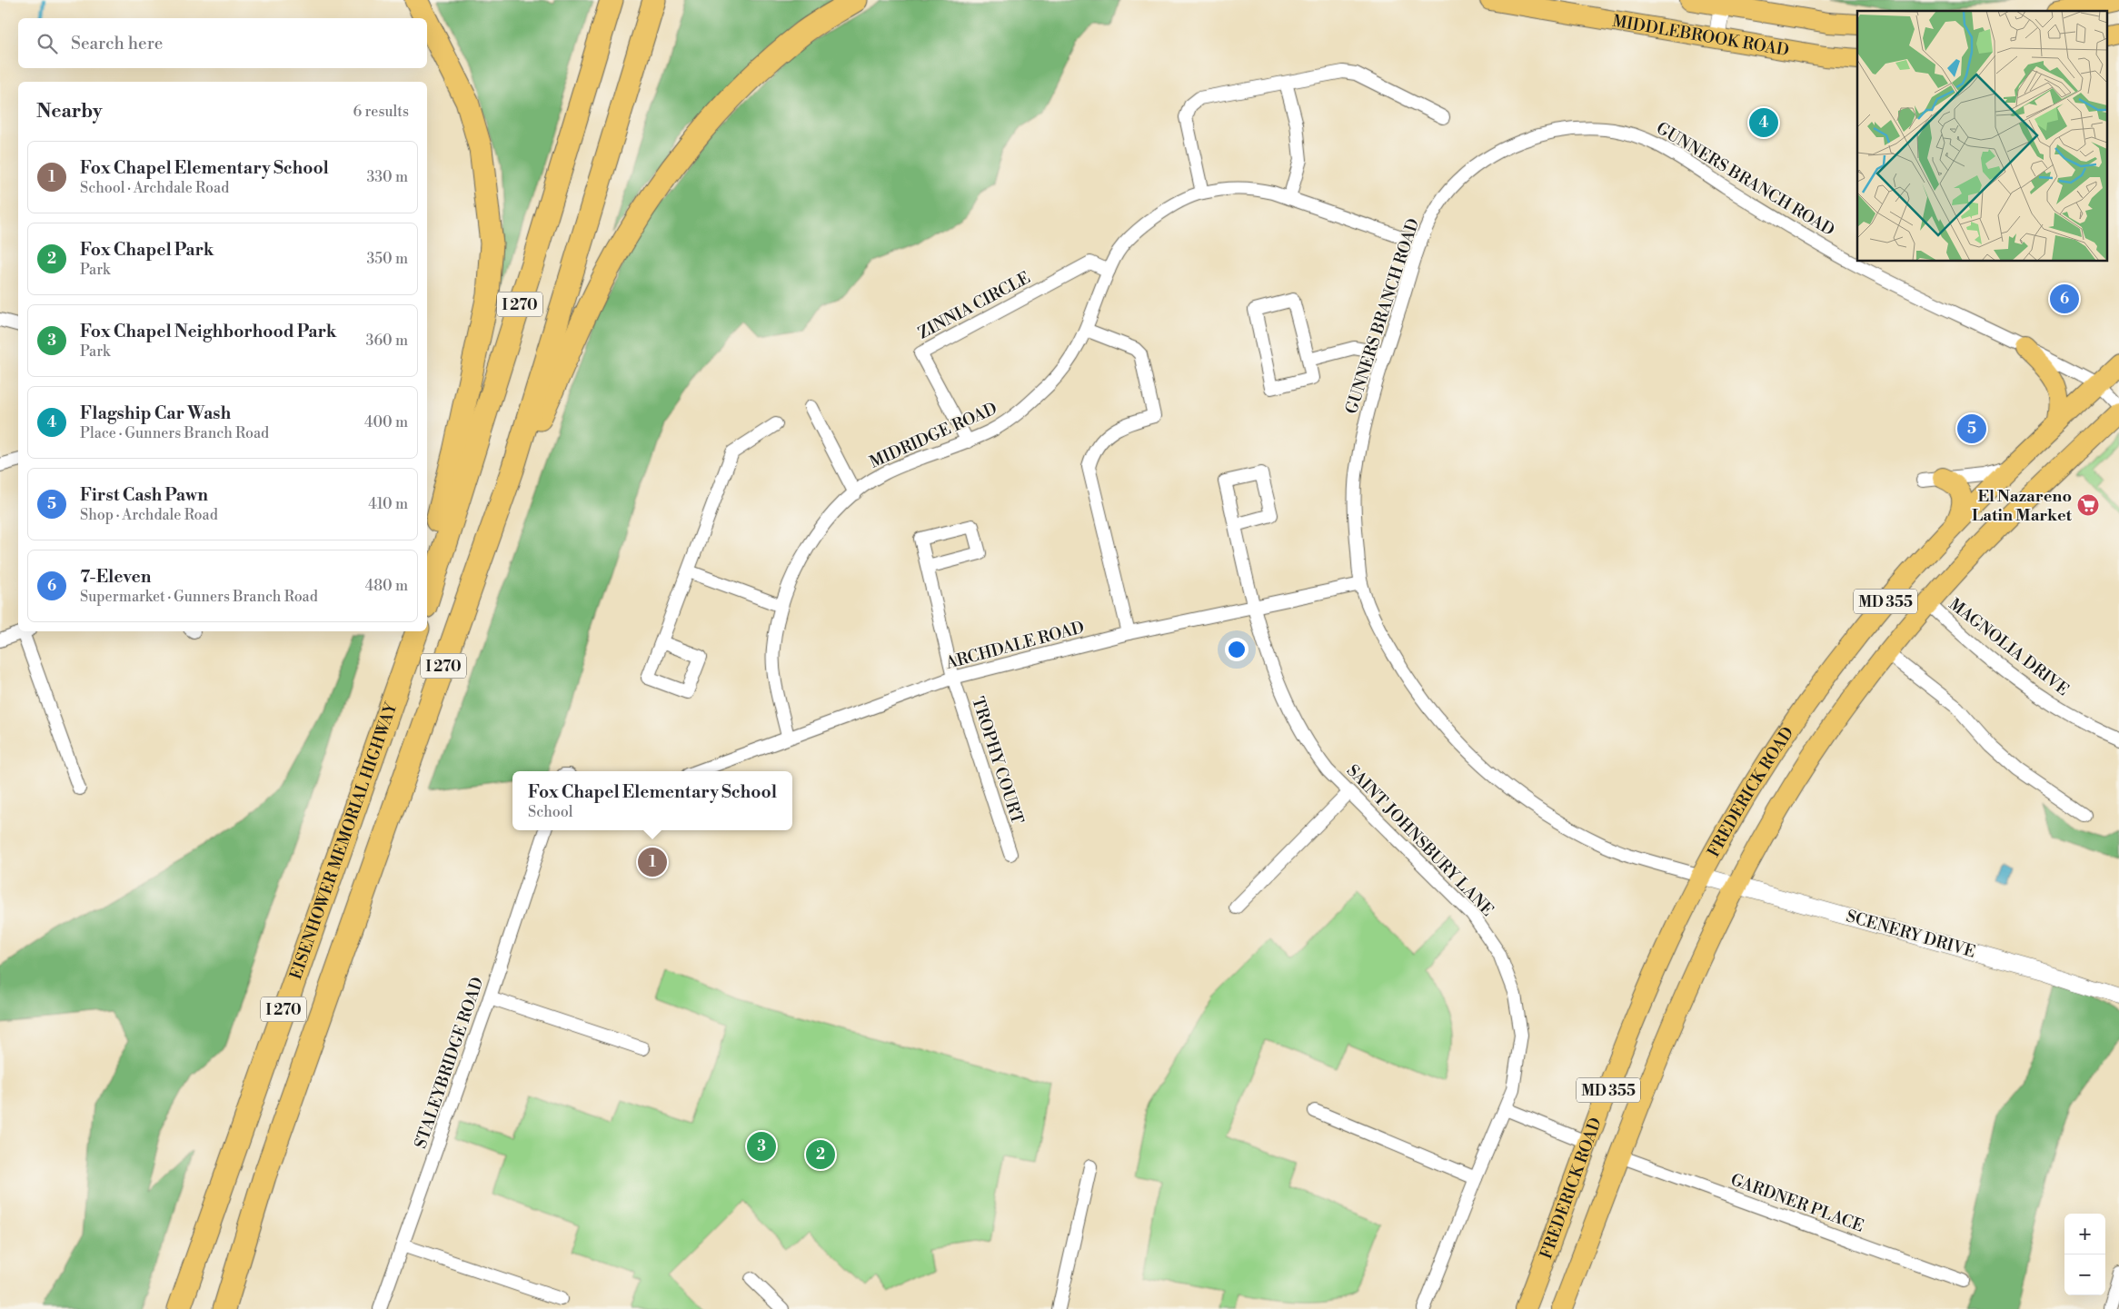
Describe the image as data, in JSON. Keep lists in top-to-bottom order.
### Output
{
  "streets": {
    "highway": ["I 270", "EISENHOWER MEMORIAL HIGHWAY"],
    "main road": ["MIDDLEBROOK ROAD", "MD 355", "FREDERICK ROAD"],
    "street": [
      "GUNNERS BRANCH ROAD",
      "ZINNIA CIRCLE",
      "MIDRIDGE ROAD",
      "ARCHDALE ROAD",
      "MAGNOLIA DRIVE",
      "TROPHY COURT",
      "SAINT JOHNSBURY LANE",
      "SCENERY DRIVE",
      "STALEYBRIDGE ROAD",
      "GARDNER PLACE"
    ]
  },
  "crossings": [
    ["GUNNERS BRANCH ROAD", "MIDRIDGE ROAD"],
    ["GUNNERS BRANCH ROAD", "ARCHDALE ROAD"],
    ["GUNNERS BRANCH ROAD", "FREDERICK ROAD"],
    ["GUNNERS BRANCH ROAD", "SCENERY DRIVE"],
    ["ZINNIA CIRCLE", "MIDRIDGE ROAD"],
    ["MIDRIDGE ROAD", "ARCHDALE ROAD"],
    ["ARCHDALE ROAD", "TROPHY COURT"],
    ["ARCHDALE ROAD", "SAINT JOHNSBURY LANE"],
    ["MAGNOLIA DRIVE", "FREDERICK ROAD"],
    ["FREDERICK ROAD", "SCENERY DRIVE"],
    ["FREDERICK ROAD", "GARDNER PLACE"]
  ],
  "places": {
    "supermarket": ["El Nazareno Latin Market"]
  },
  "page": {
    "search": "Search here",
    "heading": ["Nearby", "6 results"],
    "pins": [
      "4",
      "6",
      "5",
      "1",
      "3",
      "2"
    ],
    "list": [
      {
        "mark": "1",
        "name": "Fox Chapel Elementary School",
        "note": "School · Archdale Road",
        "value": "330 m"
      },
      {
        "mark": "2",
        "name": "Fox Chapel Park",
        "note": "Park",
        "value": "350 m"
      },
      {
        "mark": "3",
        "name": "Fox Chapel Neighborhood Park",
        "note": "Park",
        "value": "360 m"
      },
      {
        "mark": "4",
        "name": "Flagship Car Wash",
        "note": "Place · Gunners Branch Road",
        "value": "400 m"
      },
      {
        "mark": "5",
        "name": "First Cash Pawn",
        "note": "Shop · Archdale Road",
        "value": "410 m"
      },
      {
        "mark": "6",
        "name": "7-Eleven",
        "note": "Supermarket · Gunners Branch Road",
        "value": "480 m"
      }
    ],
    "popup": ["Fox Chapel Elementary School", "School"],
    "map_buttons": ["+", "−"]
  }
}
